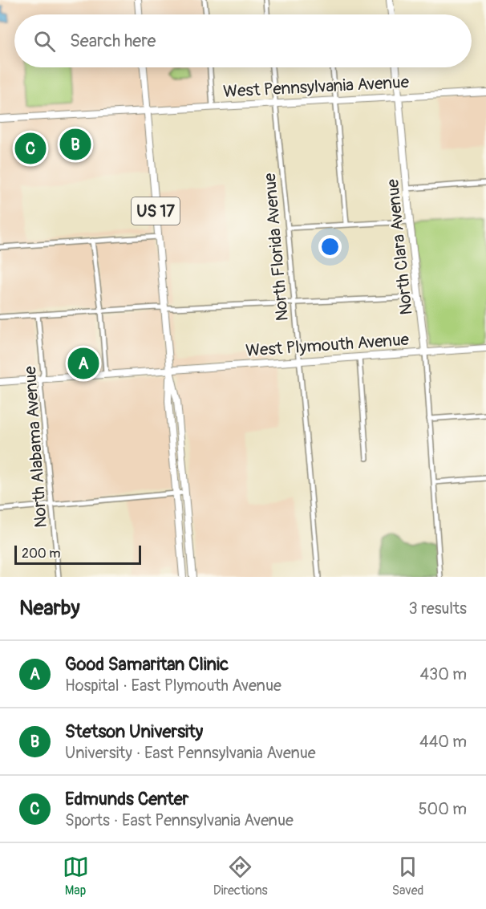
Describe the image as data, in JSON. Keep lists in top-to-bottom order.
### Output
{
  "streets": {
    "main road": ["US 17"],
    "street": [
      "West Pennsylvania Avenue",
      "North Florida Avenue",
      "North Clara Avenue",
      "West Plymouth Avenue",
      "North Alabama Avenue"
    ]
  },
  "crossings": [
    ["West Pennsylvania Avenue", "US 17"],
    ["West Pennsylvania Avenue", "North Florida Avenue"],
    ["West Pennsylvania Avenue", "North Clara Avenue"],
    ["US 17", "West Plymouth Avenue"],
    ["North Florida Avenue", "West Plymouth Avenue"],
    ["North Clara Avenue", "West Plymouth Avenue"],
    ["West Plymouth Avenue", "North Alabama Avenue"]
  ],
  "scale_bar": "200 m",
  "page": {
    "search": "Search here",
    "pins": ["B", "C", "A"],
    "scale": "200 m",
    "heading": ["Nearby", "3 results"],
    "list": [
      {
        "mark": "A",
        "name": "Good Samaritan Clinic",
        "note": "Hospital · East Plymouth Avenue",
        "value": "430 m"
      },
      {
        "mark": "B",
        "name": "Stetson University",
        "note": "University · East Pennsylvania Avenue",
        "value": "440 m"
      },
      {
        "mark": "C",
        "name": "Edmunds Center",
        "note": "Sports · East Pennsylvania Avenue",
        "value": "500 m"
      }
    ],
    "nav": ["Map", "Directions", "Saved"]
  }
}
